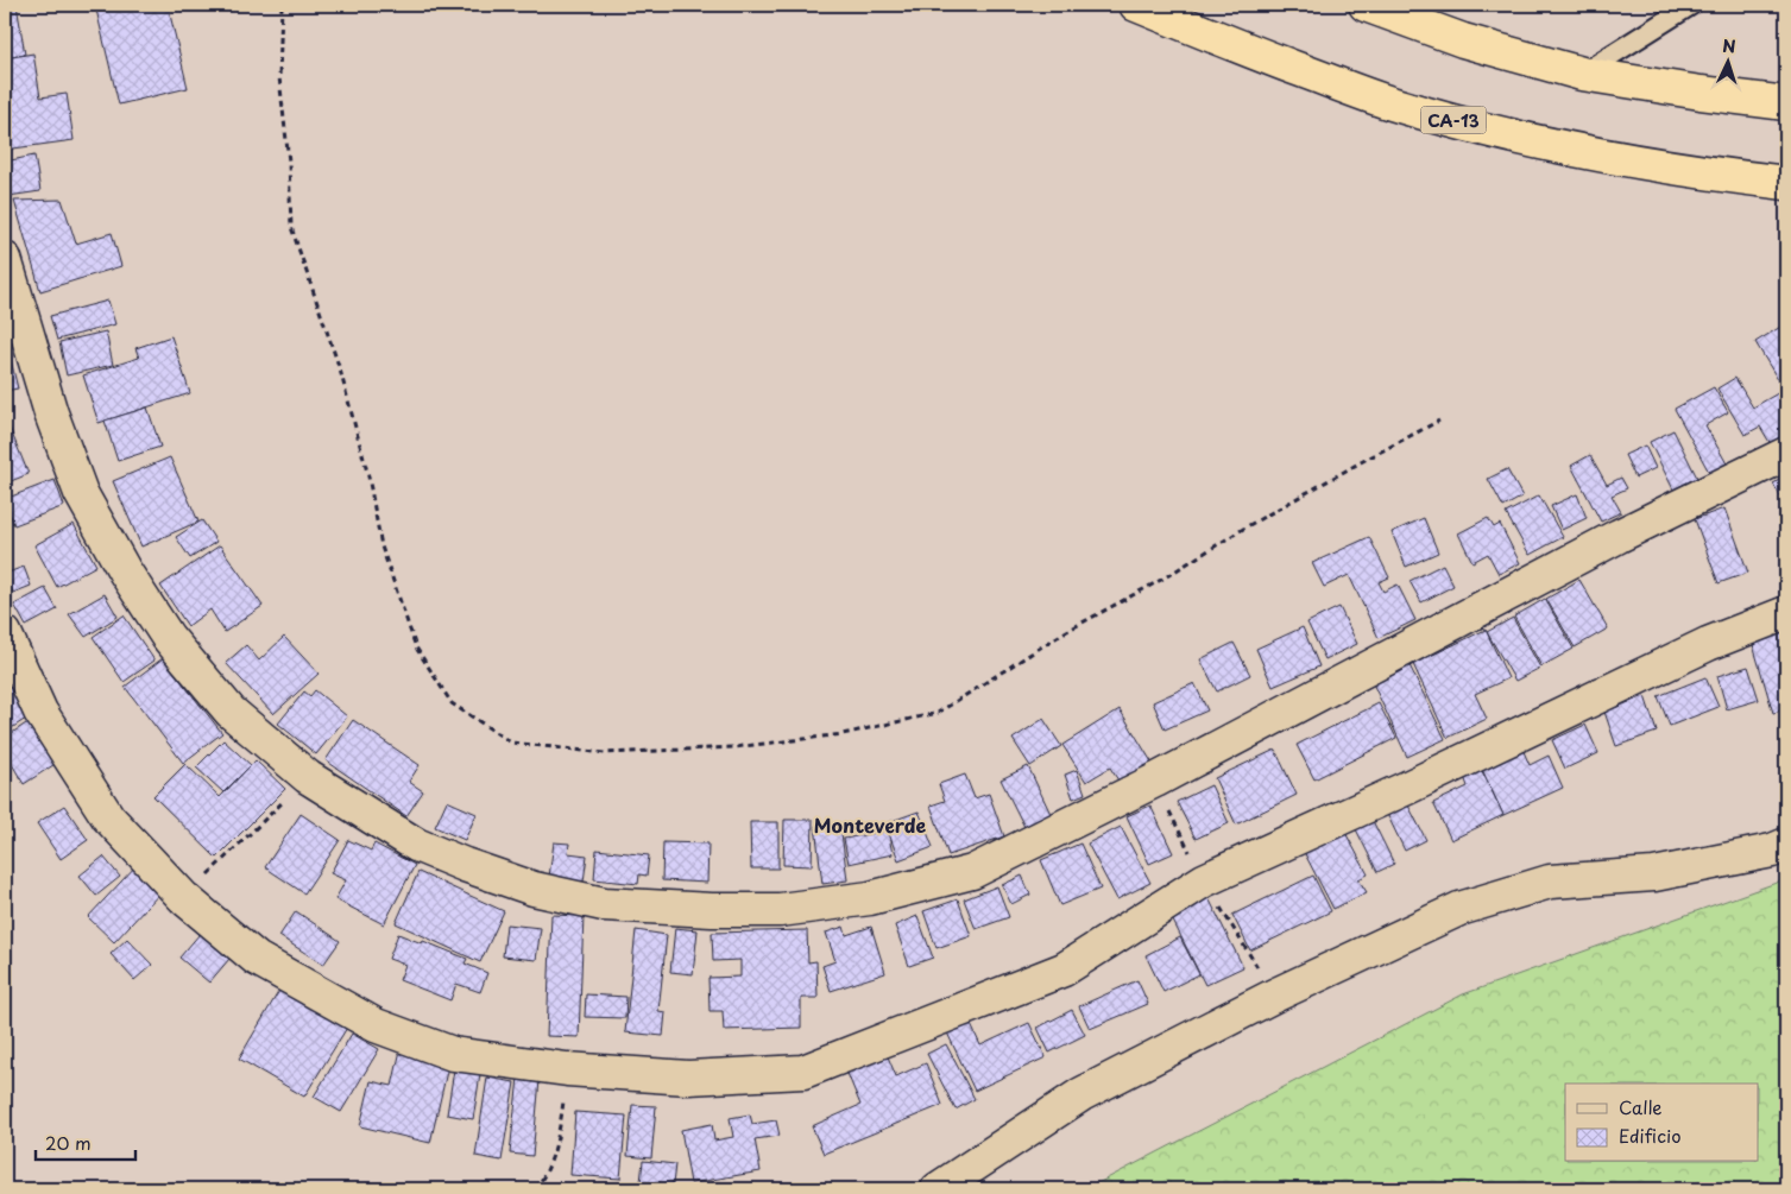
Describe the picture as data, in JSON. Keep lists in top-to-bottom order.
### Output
{
  "streets": {
    "highway": ["CA-13"]
  },
  "districts": ["Monteverde"],
  "legend": ["Calle", "Edificio"],
  "scale_bar": "20 m",
  "north": "top"
}
